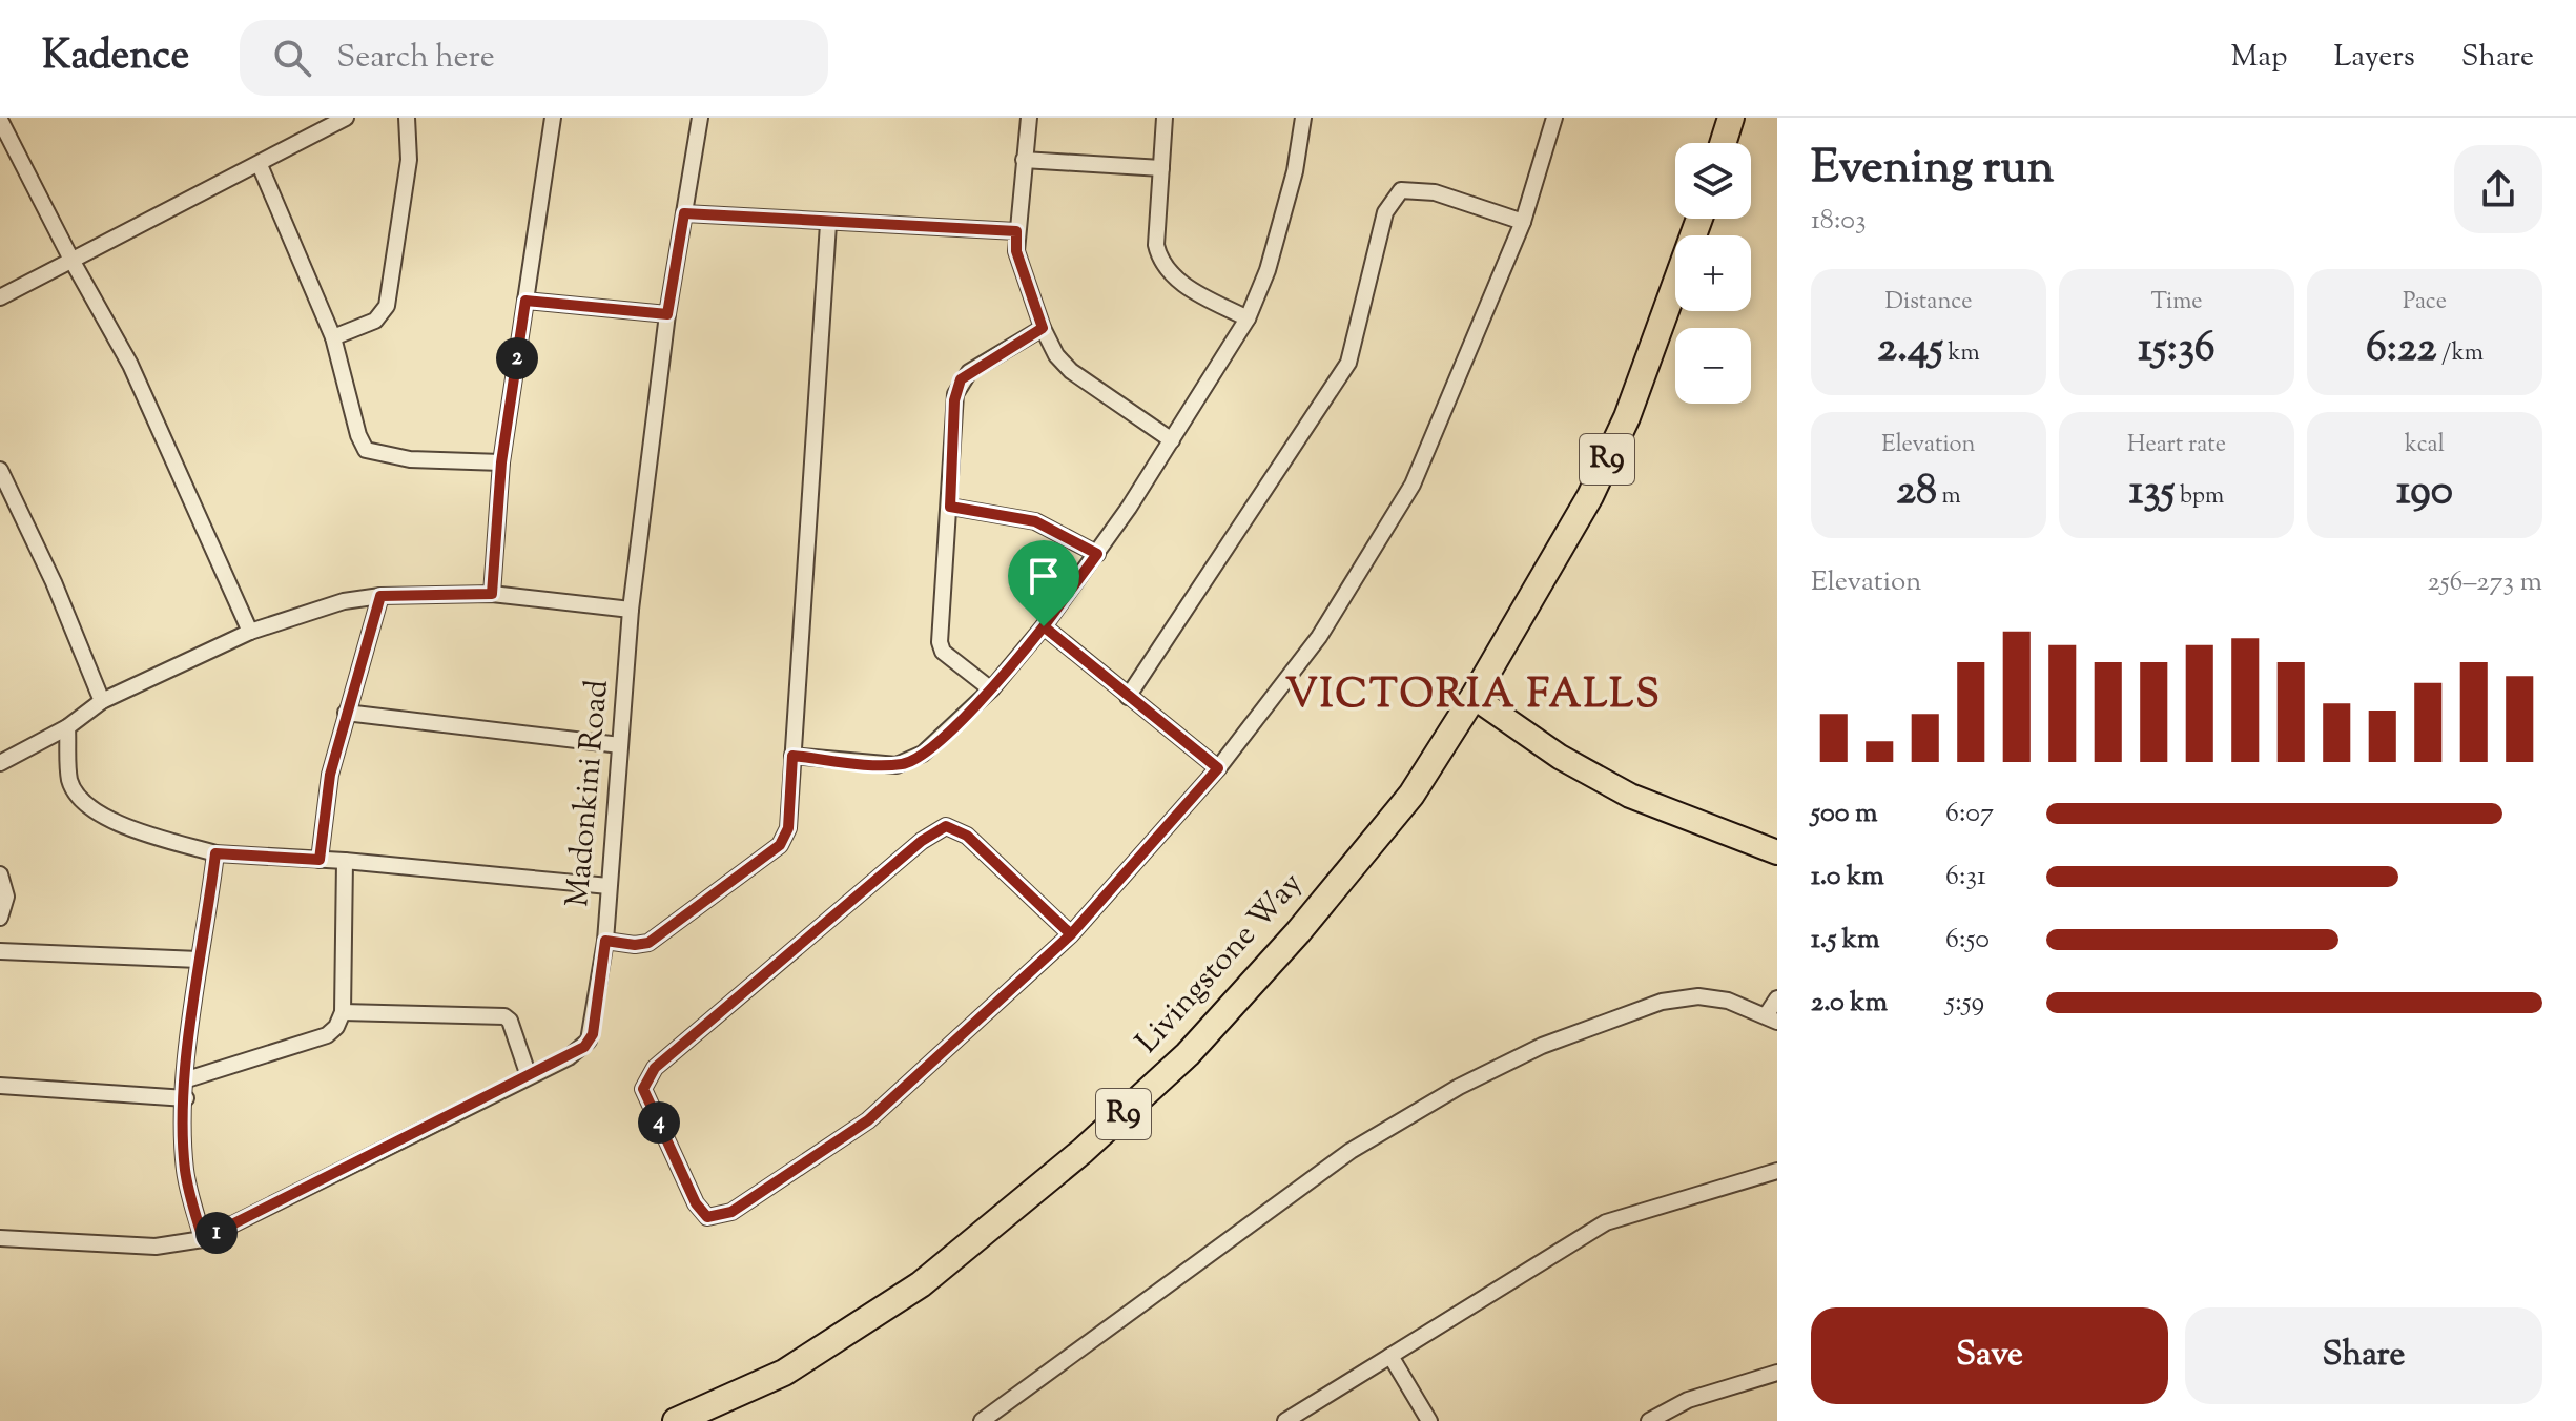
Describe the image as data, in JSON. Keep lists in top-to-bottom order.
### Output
{
  "streets": {
    "highway": ["R9", "Livingstone Way"],
    "street": ["Madonkini Road"]
  },
  "crossings": [
    ["R9", "Livingstone Way"]
  ],
  "districts": ["VICTORIA FALLS"],
  "page": {
    "header": "Kadence",
    "search": "Search here",
    "nav": ["Map", "Layers", "Share"],
    "heading": ["Evening run", "18:03"],
    "map_buttons": ["+", "−"],
    "stats": [
      ["Distance", "2.45 km"],
      ["Time", "15:36"],
      ["Pace", "6:22 /km"],
      ["Elevation", "28 m"],
      ["Heart rate", "135 bpm"],
      ["kcal", "190"]
    ],
    "pins": ["2", "4", "1"],
    "chart": ["Elevation", "256–273 m"],
    "list": [
      {
        "name": "500 m",
        "note": "6:07"
      },
      {
        "name": "1.0 km",
        "note": "6:31"
      },
      {
        "name": "1.5 km",
        "note": "6:50"
      },
      {
        "name": "2.0 km",
        "note": "5:59"
      }
    ],
    "buttons": ["Save", "Share"]
  }
}
